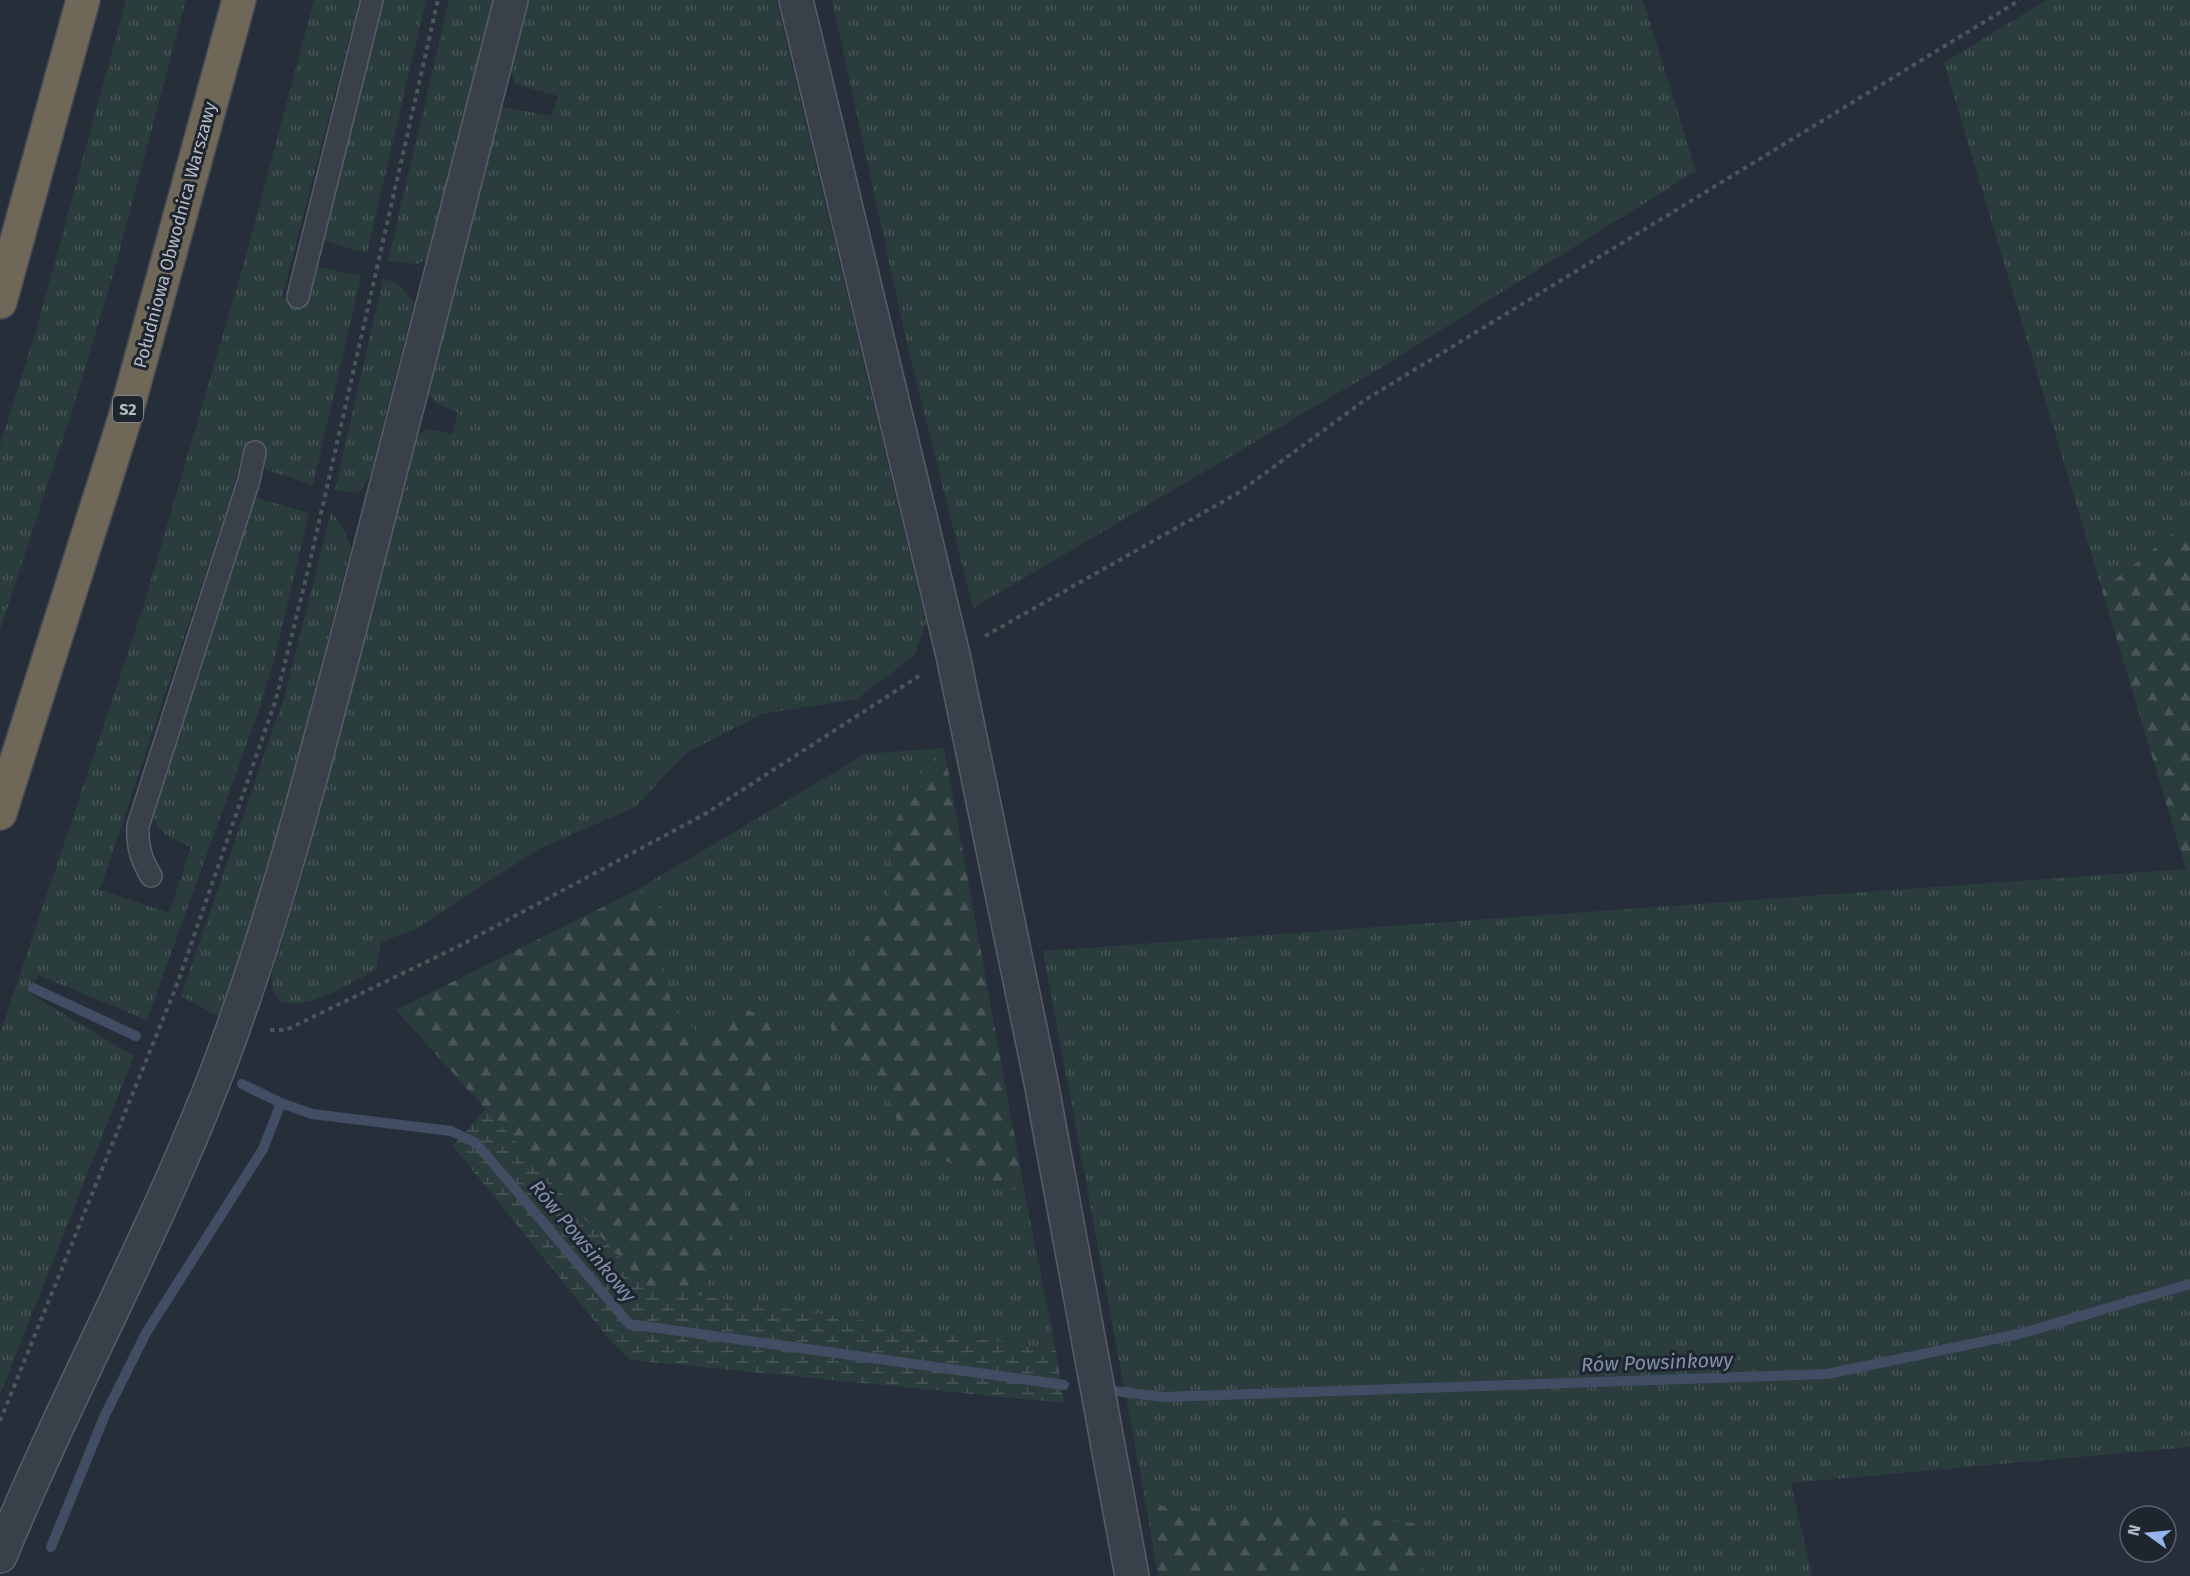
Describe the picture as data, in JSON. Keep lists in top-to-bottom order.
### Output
{
  "streets": {
    "highway": ["Południowa Obwodnica Warszawy", "S2"]
  },
  "water": ["Rów Powsinkowy"],
  "north": "left"
}
